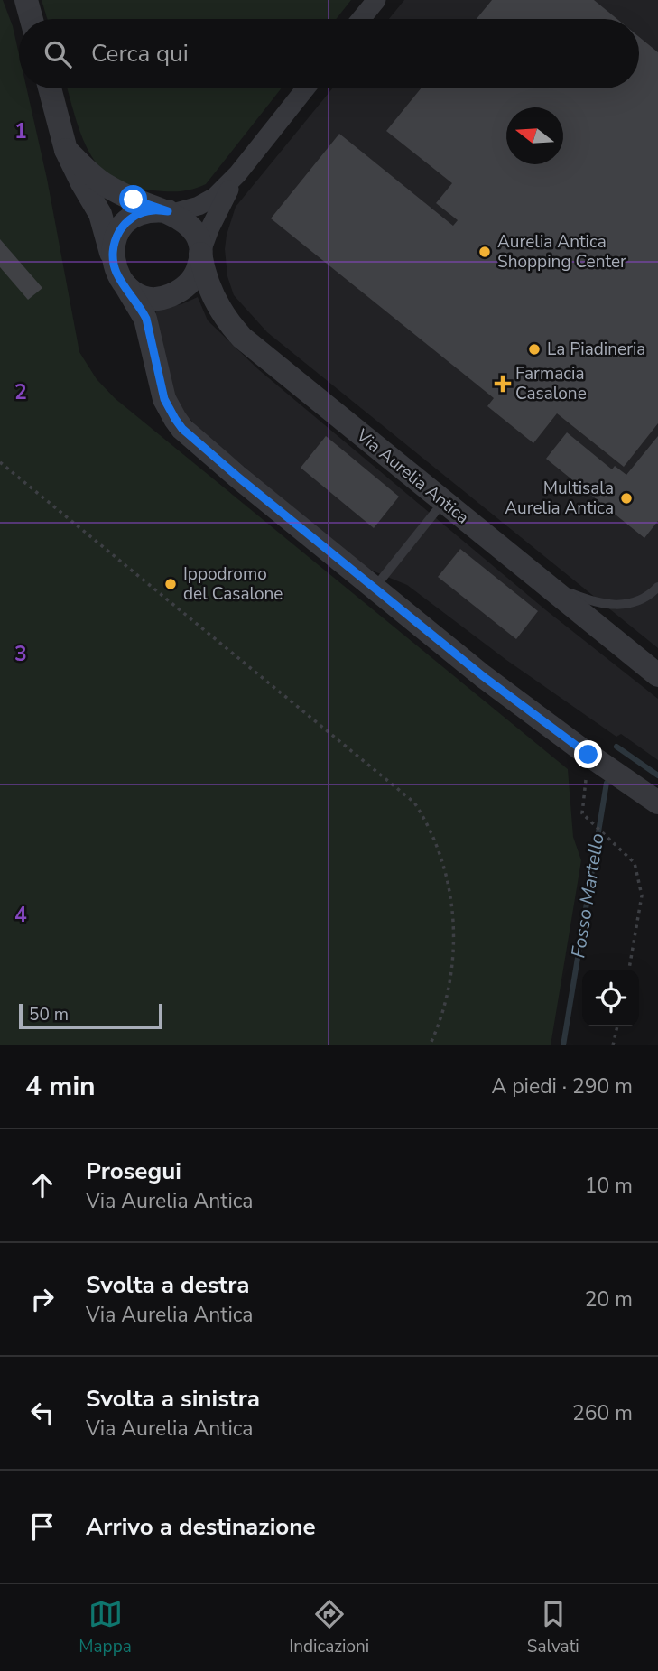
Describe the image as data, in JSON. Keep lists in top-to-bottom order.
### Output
{
  "streets": {
    "street": ["Via Aurelia Antica"]
  },
  "water": ["Fosso Martello"],
  "places": {
    "other": [
      "Aurelia Antica Shopping Center",
      "La Piadineria",
      "Multisala Aurelia Antica",
      "Ippodromo del Casalone"
    ],
    "health": ["Farmacia Casalone"]
  },
  "scale_bar": "50 m",
  "north": "left",
  "page": {
    "search": "Cerca qui",
    "scale": "50 m",
    "heading": ["4 min", "A piedi · 290 m"],
    "list": [
      ["Prosegui", "Via Aurelia Antica", "10 m"],
      ["Svolta a destra", "Via Aurelia Antica", "20 m"],
      ["Svolta a sinistra", "Via Aurelia Antica", "260 m"],
      "Arrivo a destinazione"
    ],
    "nav": ["Mappa", "Indicazioni", "Salvati"]
  },
  "grid": {
    "rows": [
      "1",
      "2",
      "3",
      "4"
    ]
  }
}
